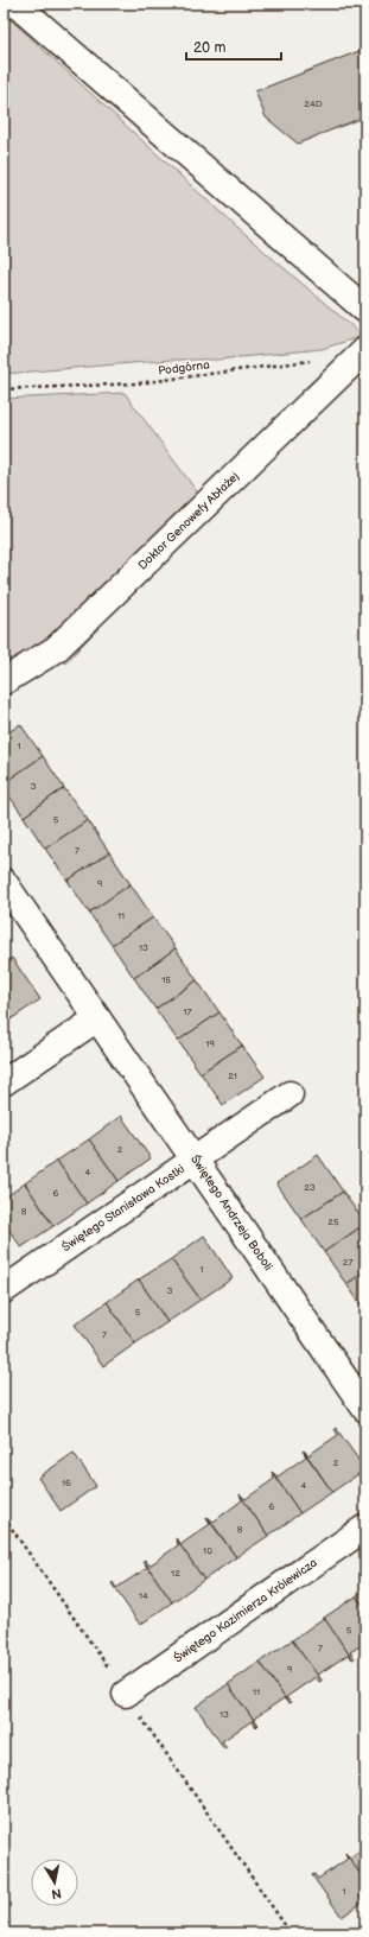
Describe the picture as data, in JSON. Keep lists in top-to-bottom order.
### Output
{
  "streets": {
    "street": [
      "Doktor Genowefy Abłażej",
      "Świętego Stanisława Kostki",
      "Świętego Andrzeja Boboli",
      "Świętego Kazimierza Królewicza"
    ],
    "path": ["Podgórna"]
  },
  "crossings": [
    ["Świętego Stanisława Kostki", "Świętego Andrzeja Boboli"]
  ],
  "house_numbers": [
    "24D",
    "1",
    "3",
    "5",
    "7",
    "9",
    "11",
    "13",
    "15",
    "17",
    "19",
    "21",
    "2",
    "4",
    "23",
    "6",
    "8",
    "25",
    "27",
    "1",
    "3",
    "5",
    "7",
    "2",
    "16",
    "4",
    "6",
    "8",
    "10",
    "12",
    "14",
    "5",
    "7",
    "9",
    "11",
    "13",
    "1"
  ],
  "scale_bar": "20 m",
  "north": "bottom"
}
